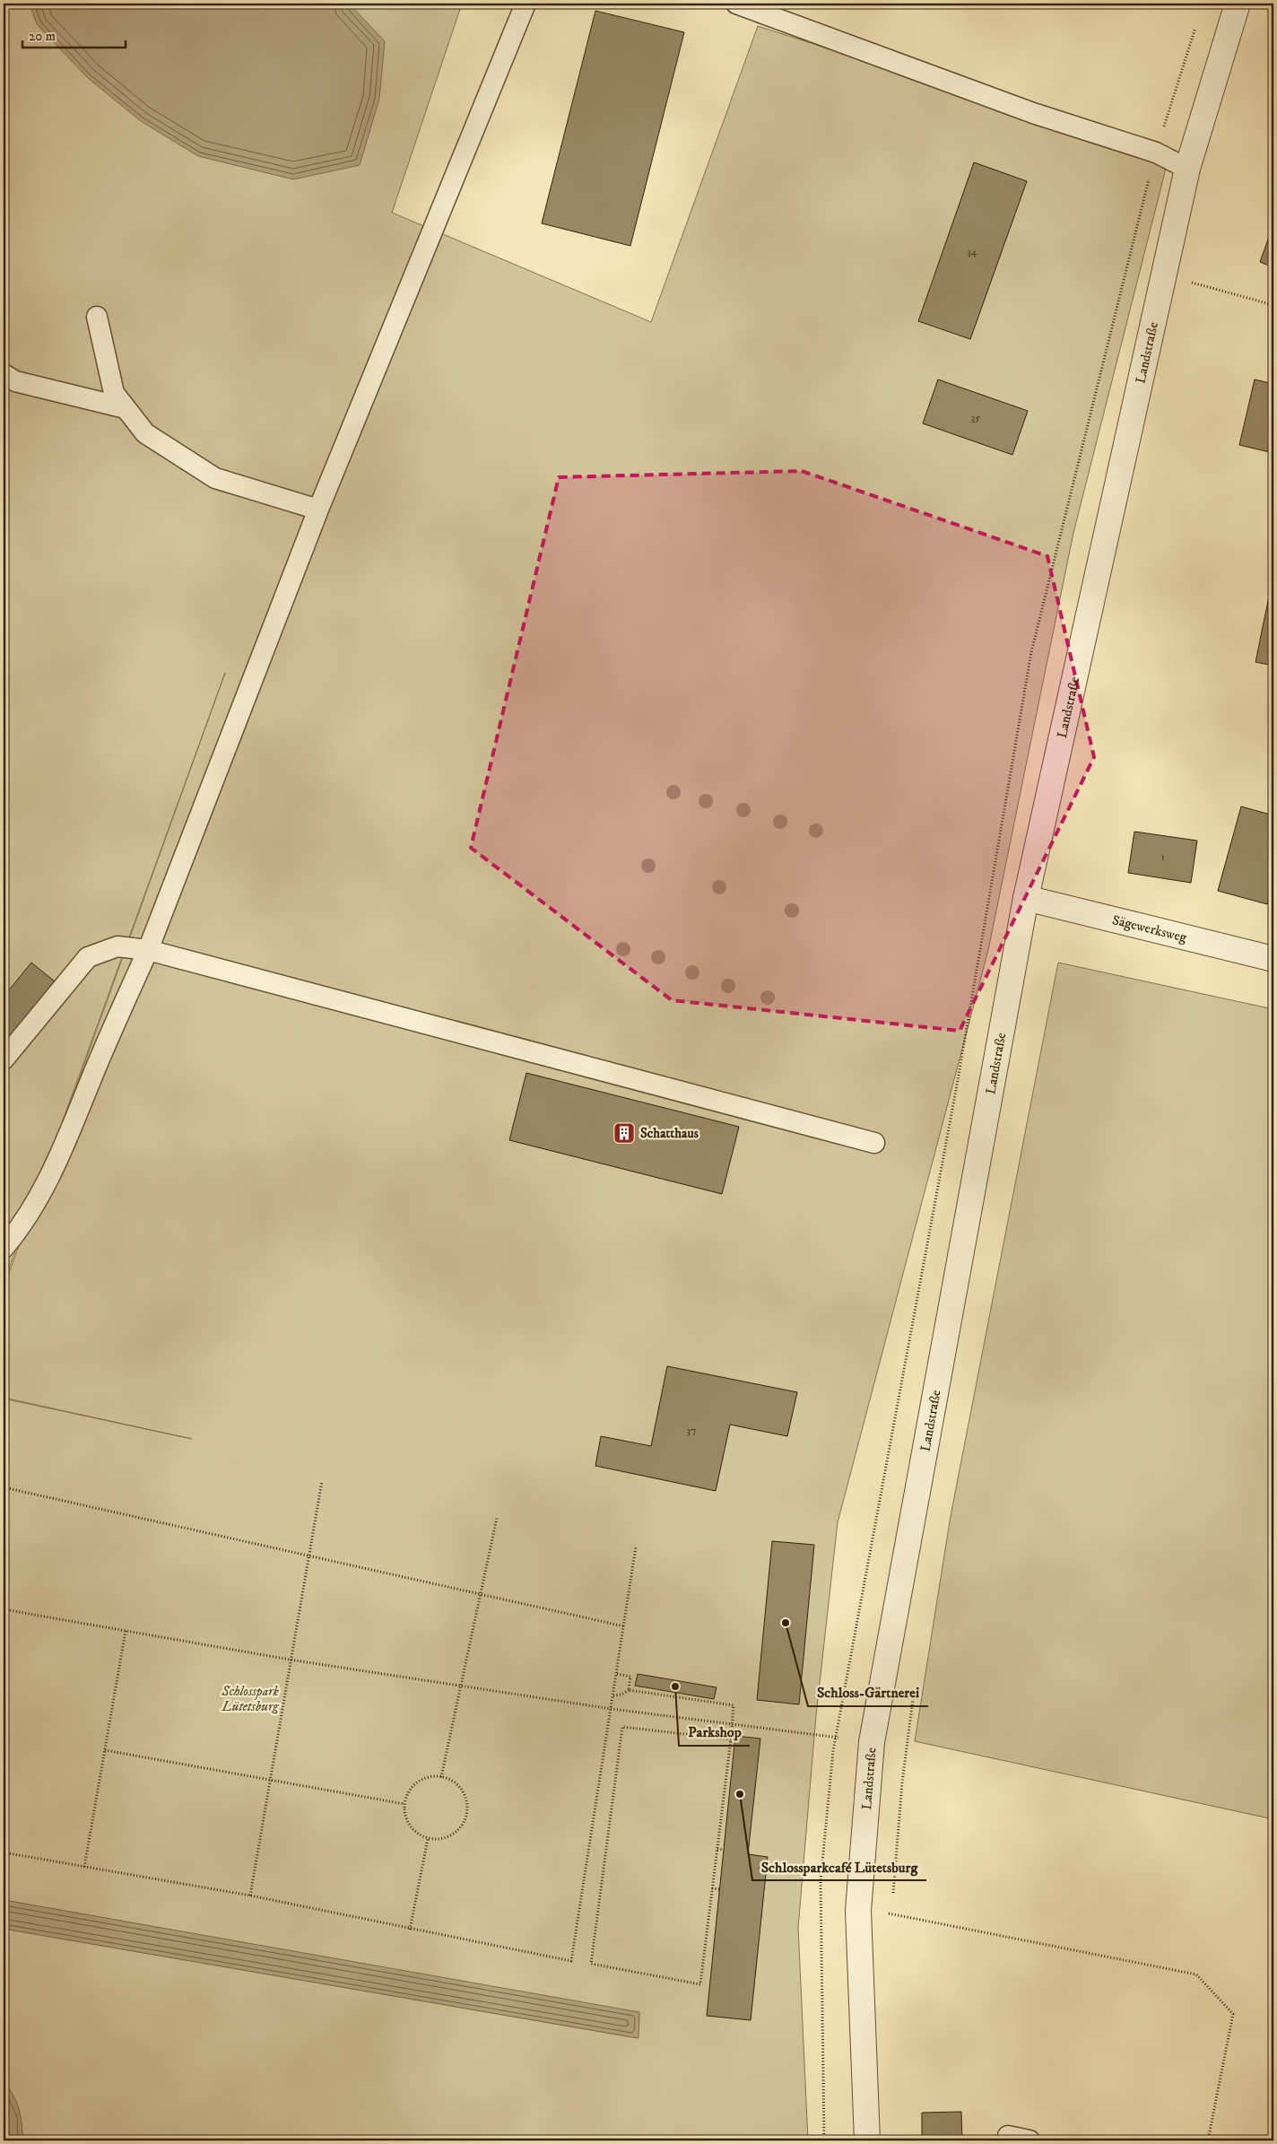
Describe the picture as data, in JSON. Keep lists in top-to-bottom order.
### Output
{
  "streets": {
    "street": ["Landstraße", "Sägewerksweg"]
  },
  "crossings": [
    ["Landstraße", "Sägewerksweg"]
  ],
  "parks": ["Schlosspark Lütetsburg"],
  "places": {
    "building": ["Schatthaus"],
    "other": ["Schloss-Gärtnerei", "Parkshop", "Schlossparkcafé Lütetsburg"]
  },
  "house_numbers": [
    "34",
    "35",
    "1",
    "37"
  ],
  "scale_bar": "20 m"
}
